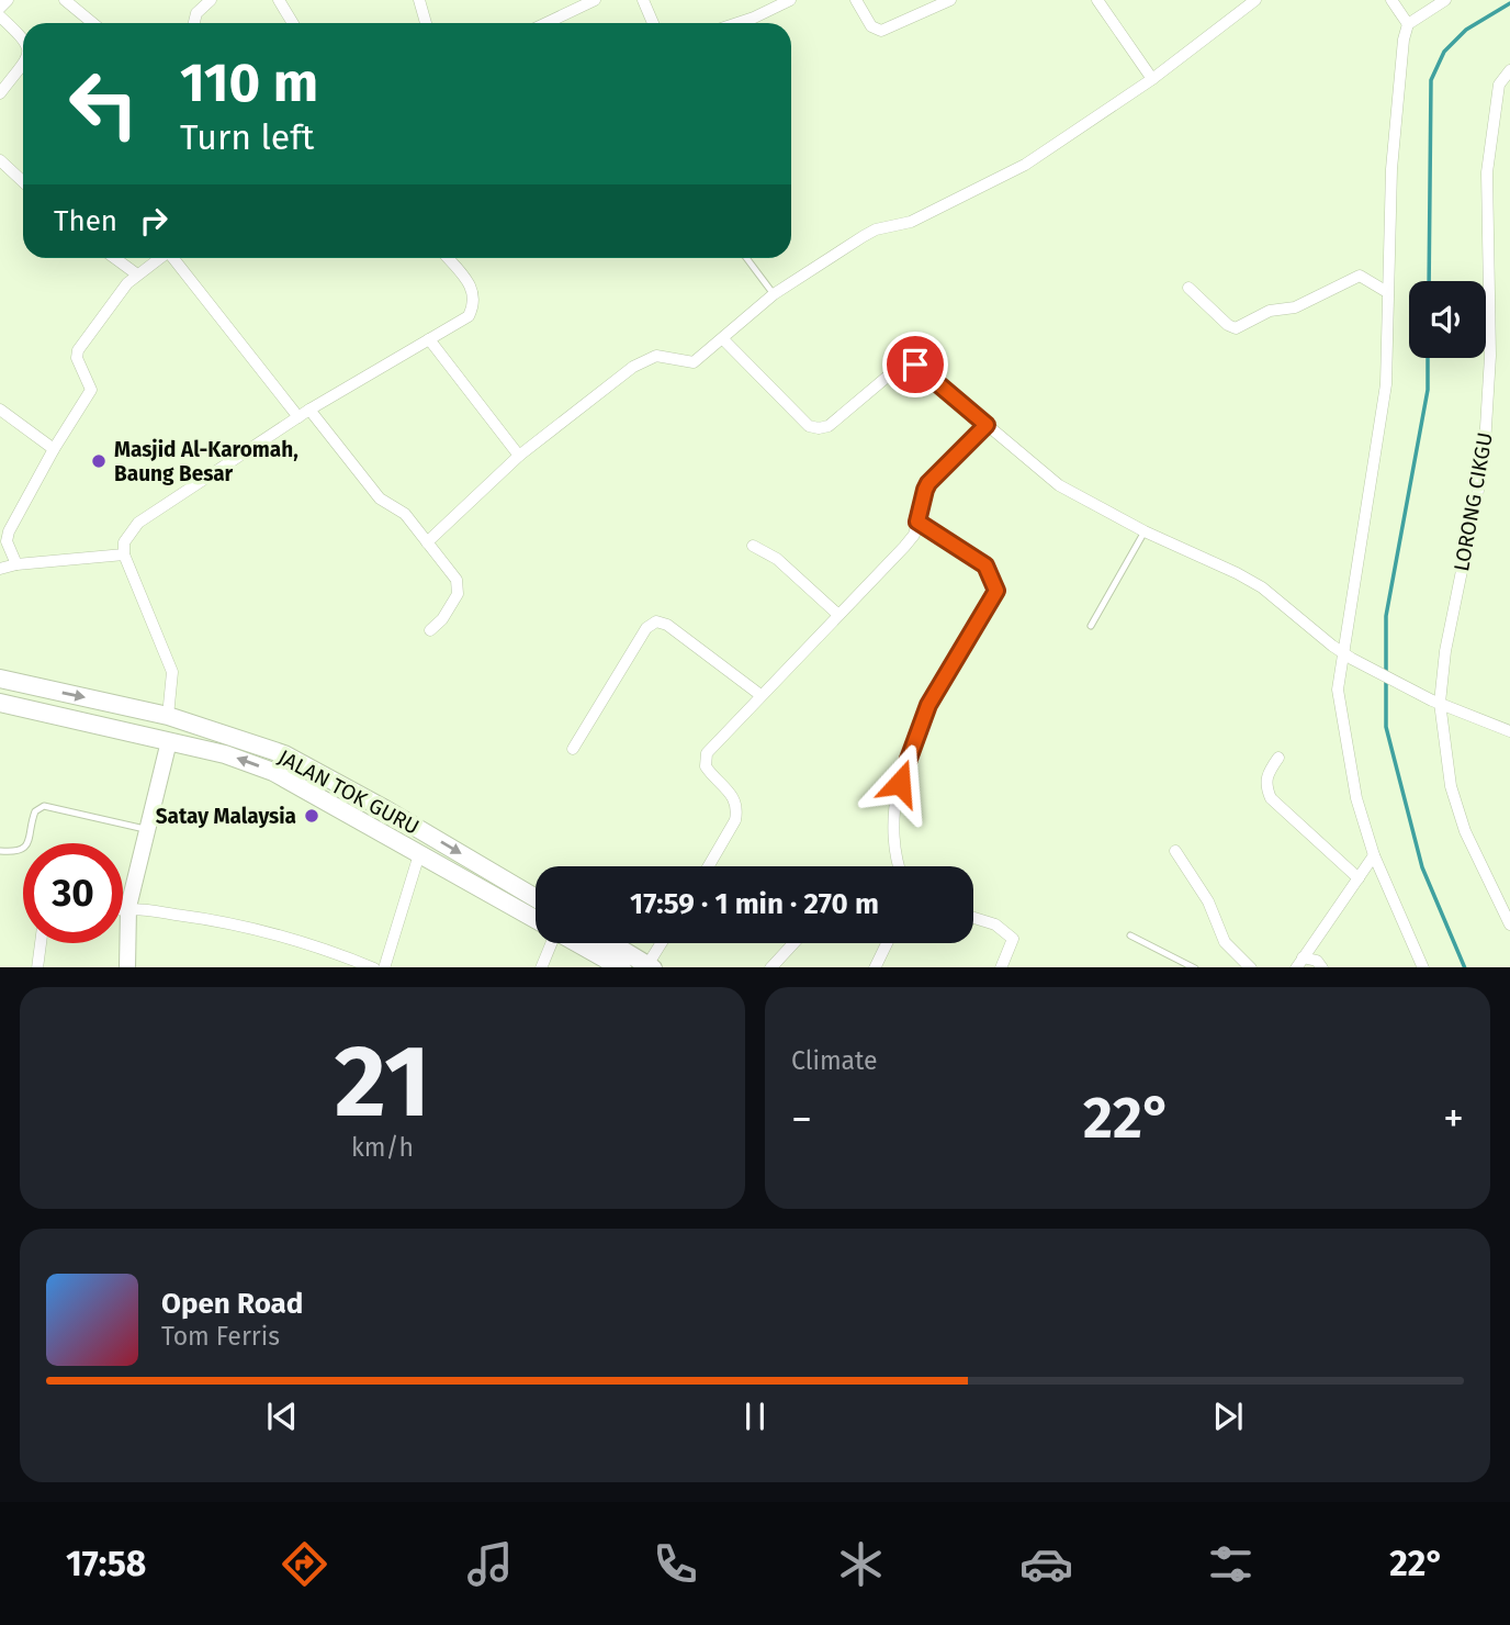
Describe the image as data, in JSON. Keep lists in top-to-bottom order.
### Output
{
  "streets": {
    "main road": ["JALAN TOK GURU"],
    "street": ["LORONG CIKGU"]
  },
  "places": ["Masjid Al-Karomah, Baung Besar", "Satay Malaysia"],
  "page": {
    "turn": ["110 m", "Turn left"],
    "then": "Then",
    "limit": "30",
    "trip": "17:59 · 1 min · 270 m",
    "tile": [
      ["21", "km/h"],
      "Climate"
    ],
    "heat": ["−", "22°", "+"],
    "song": ["Open Road", "Tom Ferris"],
    "tabs": ["17:58", "22°"]
  }
}
